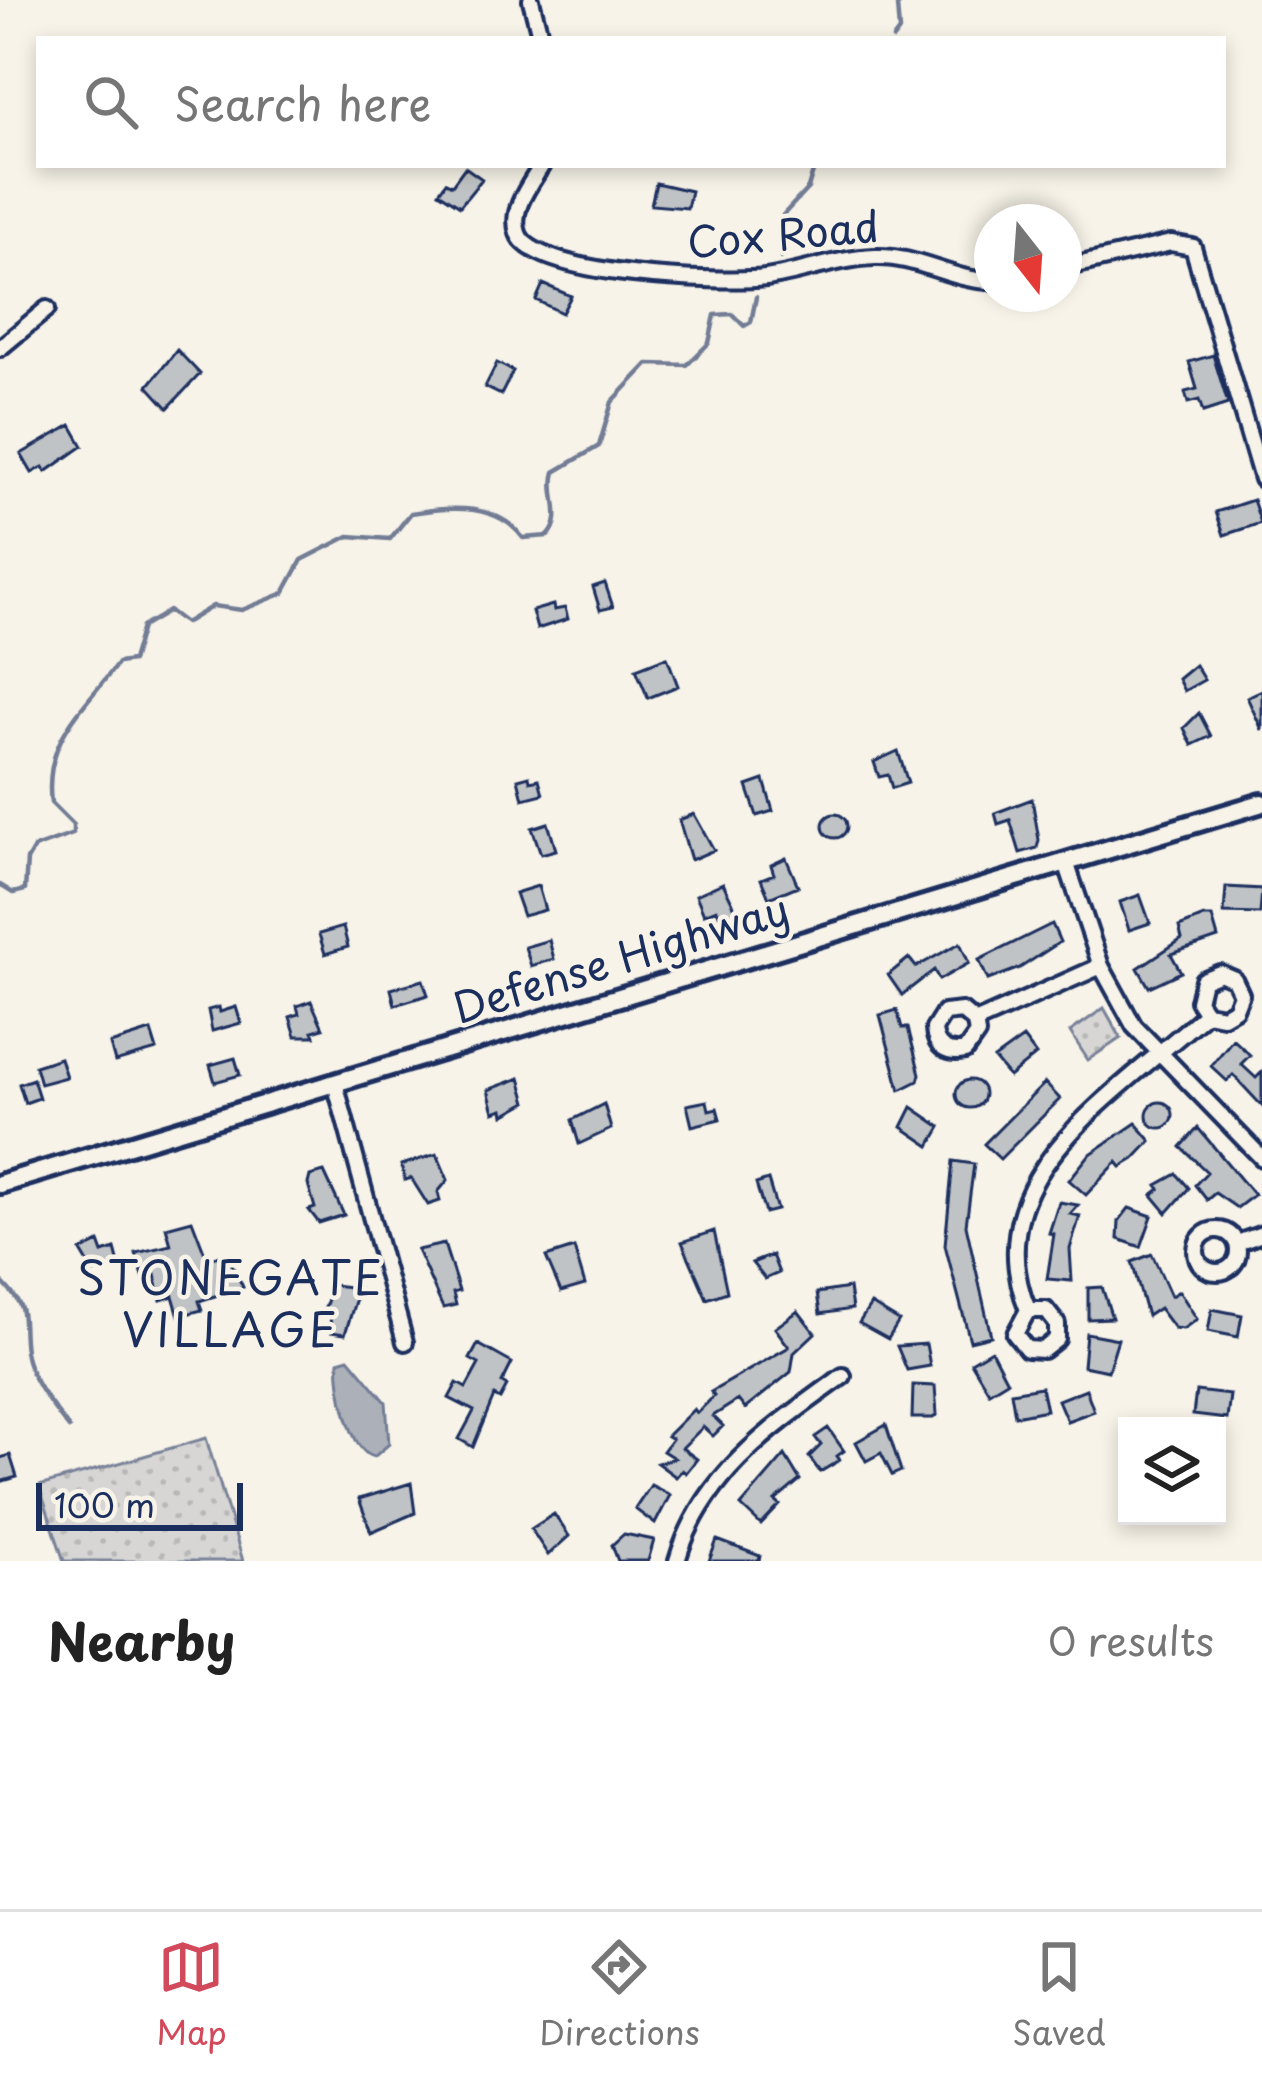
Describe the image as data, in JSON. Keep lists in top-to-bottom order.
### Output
{
  "streets": {
    "main road": ["Defense Highway"],
    "street": ["Cox Road"]
  },
  "districts": ["STONEGATE VILLAGE"],
  "scale_bar": "100 m",
  "north": "bottom",
  "page": {
    "search": "Search here",
    "scale": "100 m",
    "heading": ["Nearby", "0 results"],
    "nav": ["Map", "Directions", "Saved"]
  }
}
